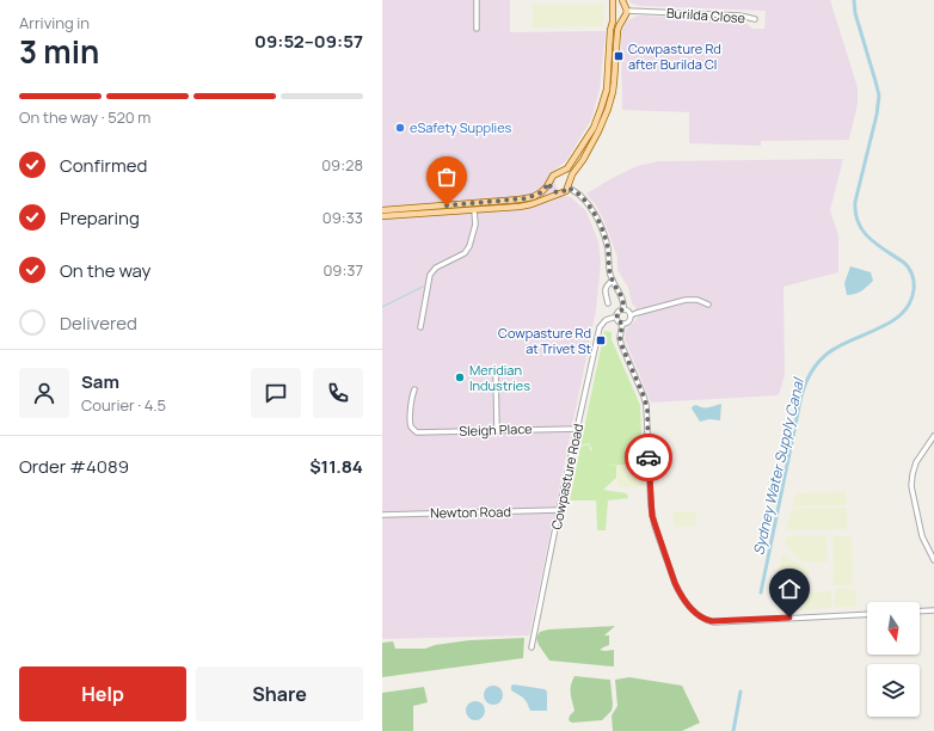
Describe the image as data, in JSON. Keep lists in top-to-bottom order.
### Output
{
  "streets": {
    "street": [
      "Burilda Close",
      "Sleigh Place",
      "Cowpasture Road",
      "Newton Road"
    ]
  },
  "crossings": [
    ["Sleigh Place", "Cowpasture Road"],
    ["Cowpasture Road", "Newton Road"]
  ],
  "water": ["Sydney Water Supply Canal"],
  "places": {
    "transit": ["Cowpasture Rd after Burilda Cl", "Cowpasture Rd at Trivet St"],
    "other": ["eSafety Supplies", "Meridian Industries"]
  },
  "north": "bottom",
  "page": {
    "heading": ["3 min", "Arriving in", "09:52–09:57"],
    "panel": [
      "Sam",
      "Courier · 4.5",
      "Order #4089",
      "$11.84"
    ],
    "bar": "On the way · 520 m",
    "list": [
      ["Confirmed", "09:28"],
      ["Preparing", "09:33"],
      ["On the way", "09:37"],
      "Delivered"
    ],
    "buttons": ["Help", "Share"]
  }
}
